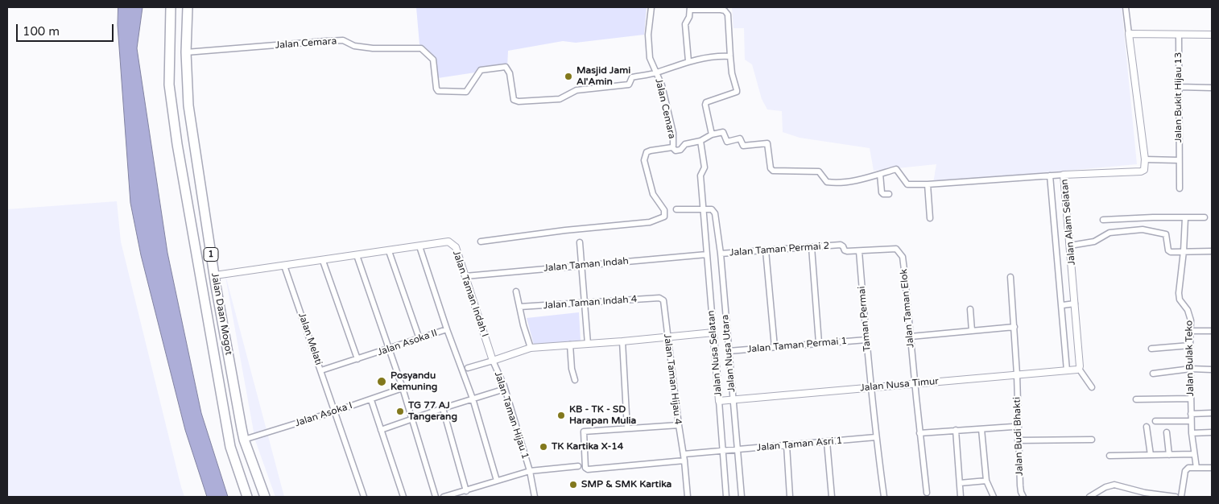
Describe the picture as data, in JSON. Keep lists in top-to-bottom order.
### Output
{
  "streets": {
    "highway": ["1", "Jalan Daan Mogot"],
    "street": [
      "Jalan Cemara",
      "Jalan Bukit Hijau 13",
      "Jalan Alam Selatan",
      "Jalan Taman Permai 2",
      "Jalan Taman Indah",
      "Jalan Taman Indah I",
      "Jalan Taman Indah 4",
      "Jalan Taman Elok",
      "Taman Permai",
      "Jalan Melati",
      "Jalan Asoka II",
      "Jalan Taman Permai 1",
      "Jalan Nusa Selatan",
      "Jalan Nusa Utara",
      "Jalan Bulak Teko",
      "Jalan Taman Hijau 4",
      "Jalan Nusa Timur",
      "Jalan Asoka I",
      "Jalan Taman Hijau 1",
      "Jalan Budi Bhakti",
      "Jalan Taman Asri 1"
    ]
  },
  "crossings": [
    ["Jalan Cemara", "Jalan Daan Mogot"],
    ["Jalan Alam Selatan", "Jalan Nusa Timur"],
    ["Jalan Taman Permai 2", "Jalan Taman Elok"],
    ["Jalan Taman Permai 2", "Taman Permai"],
    ["Jalan Taman Permai 2", "Jalan Nusa Utara"],
    ["Jalan Taman Indah", "Jalan Taman Indah I"],
    ["Jalan Taman Indah", "Jalan Nusa Selatan"],
    ["Jalan Taman Indah I", "Jalan Daan Mogot"],
    ["Jalan Taman Indah I", "Jalan Melati"],
    ["Jalan Taman Indah I", "Jalan Taman Hijau 1"],
    ["Jalan Taman Indah 4", "Jalan Taman Hijau 4"],
    ["Jalan Taman Elok", "Taman Permai"],
    ["Jalan Taman Elok", "Jalan Nusa Timur"],
    ["Jalan Daan Mogot", "Jalan Asoka I"],
    ["Taman Permai", "Jalan Taman Permai 1"],
    ["Taman Permai", "Jalan Nusa Timur"],
    ["Taman Permai", "Jalan Taman Asri 1"],
    ["Jalan Melati", "Jalan Asoka II"],
    ["Jalan Melati", "Jalan Asoka I"],
    ["Jalan Taman Permai 1", "Jalan Nusa Utara"],
    ["Jalan Nusa Selatan", "Jalan Nusa Utara"],
    ["Jalan Nusa Selatan", "Jalan Nusa Timur"],
    ["Jalan Nusa Selatan", "Jalan Taman Asri 1"],
    ["Jalan Nusa Utara", "Jalan Nusa Timur"],
    ["Jalan Nusa Utara", "Jalan Taman Asri 1"],
    ["Jalan Taman Hijau 4", "Jalan Taman Asri 1"],
    ["Jalan Nusa Timur", "Jalan Budi Bhakti"]
  ],
  "places": [
    "Masjid Jami Al'Amin",
    "Posyandu Kemuning",
    "TG 77 AJ Tangerang",
    "KB - TK - SD Harapan Mulia",
    "TK Kartika X-14",
    "SMP & SMK Kartika"
  ],
  "scale_bar": "100 m"
}
